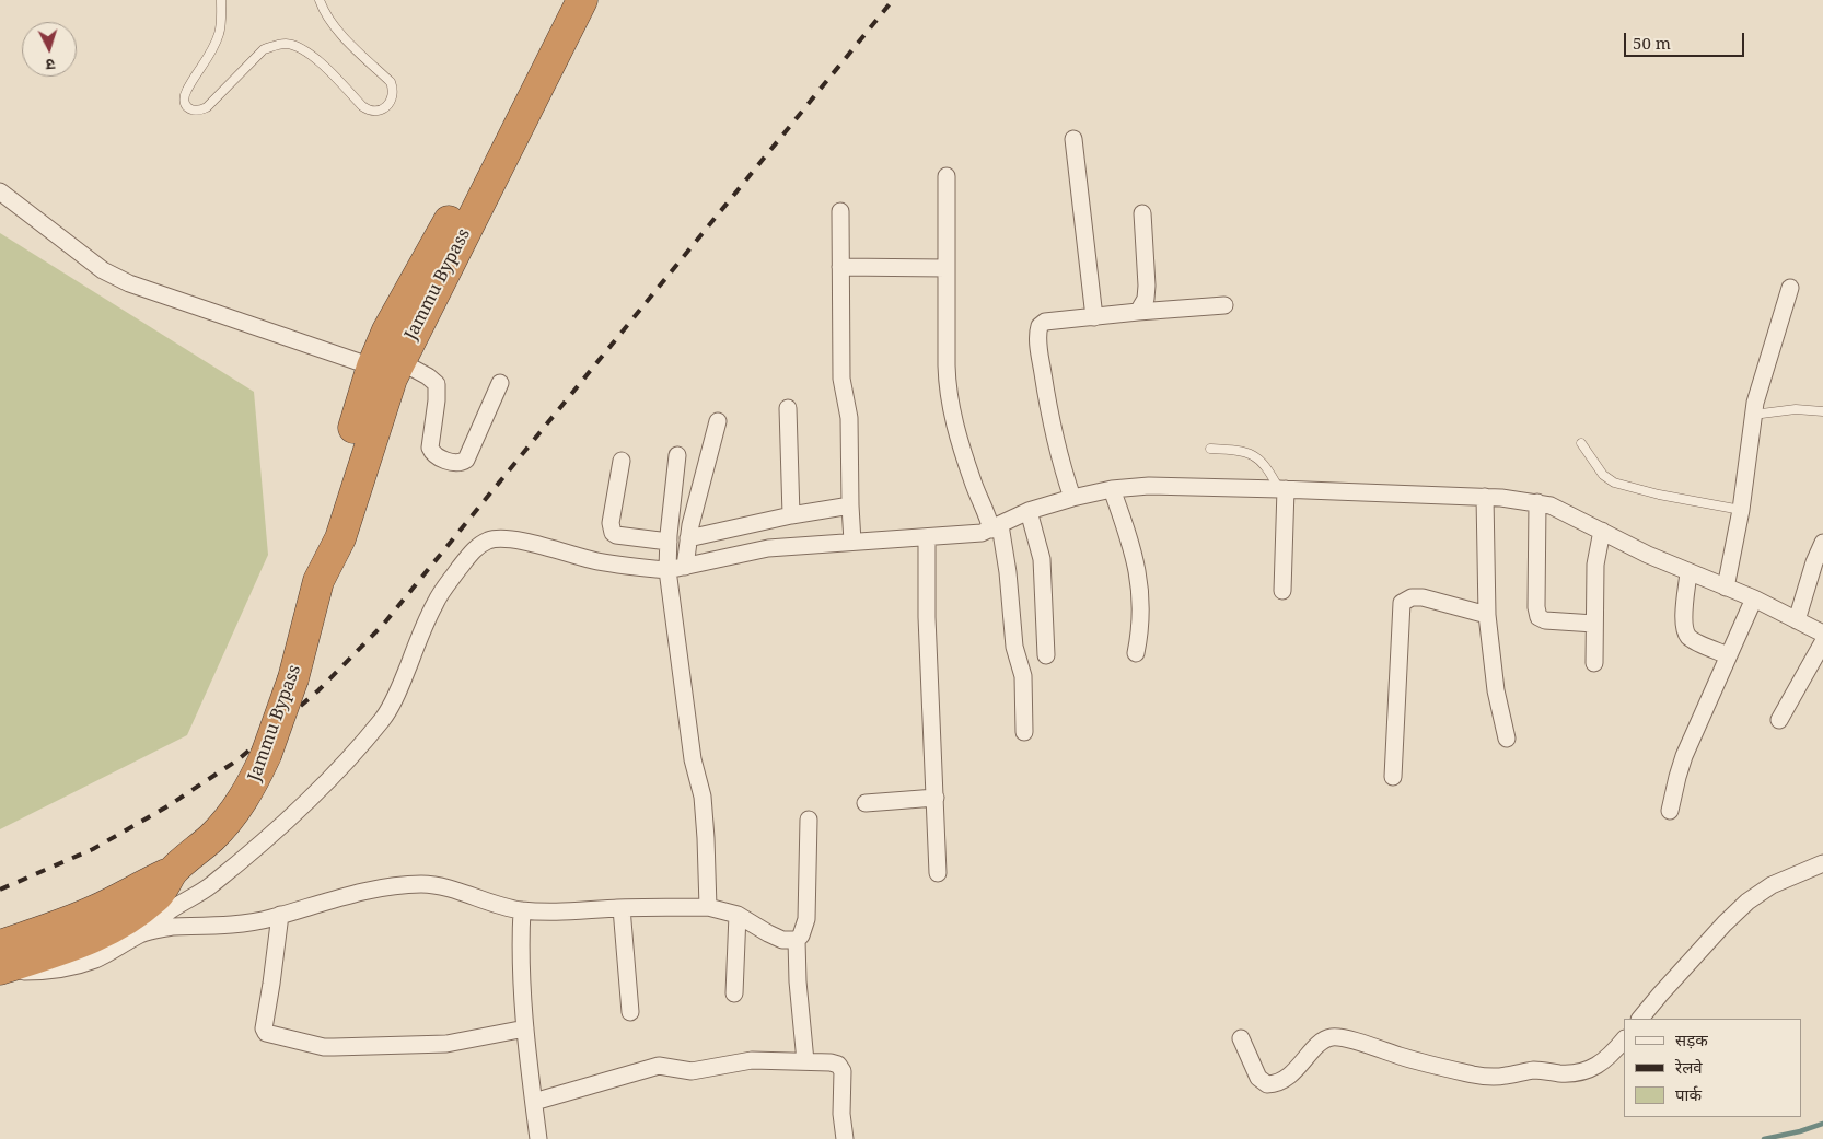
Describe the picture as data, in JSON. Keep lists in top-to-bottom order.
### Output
{
  "streets": {
    "highway": ["Jammu Bypass"]
  },
  "legend": ["सड़क", "रेलवे", "पार्क"],
  "scale_bar": "50 m",
  "north": "bottom"
}
